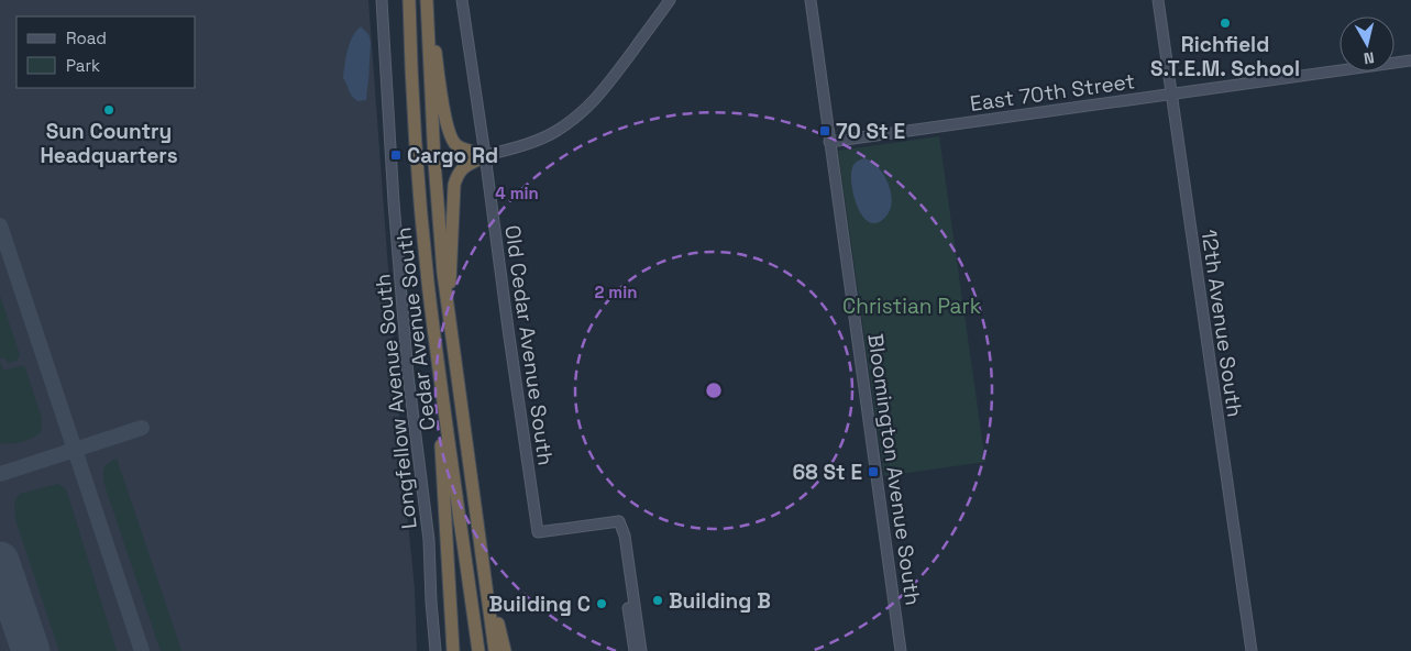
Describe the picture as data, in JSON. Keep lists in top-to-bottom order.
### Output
{
  "streets": {
    "highway": ["Cedar Avenue South"],
    "street": [
      "East 70th Street",
      "12th Avenue South",
      "Old Cedar Avenue South",
      "Longfellow Avenue South",
      "Bloomington Avenue South"
    ]
  },
  "crossings": [
    ["East 70th Street", "12th Avenue South"],
    ["East 70th Street", "Bloomington Avenue South"]
  ],
  "parks": ["Christian Park"],
  "places": {
    "other": [
      "Richfield S.T.E.M. School",
      "Sun Country Headquarters",
      "Building B",
      "Building C"
    ],
    "transit": ["70 St E", "Cargo Rd", "68 St E"]
  },
  "legend": ["Road", "Park"],
  "north": "bottom",
  "rings": ["4 min", "2 min"]
}
